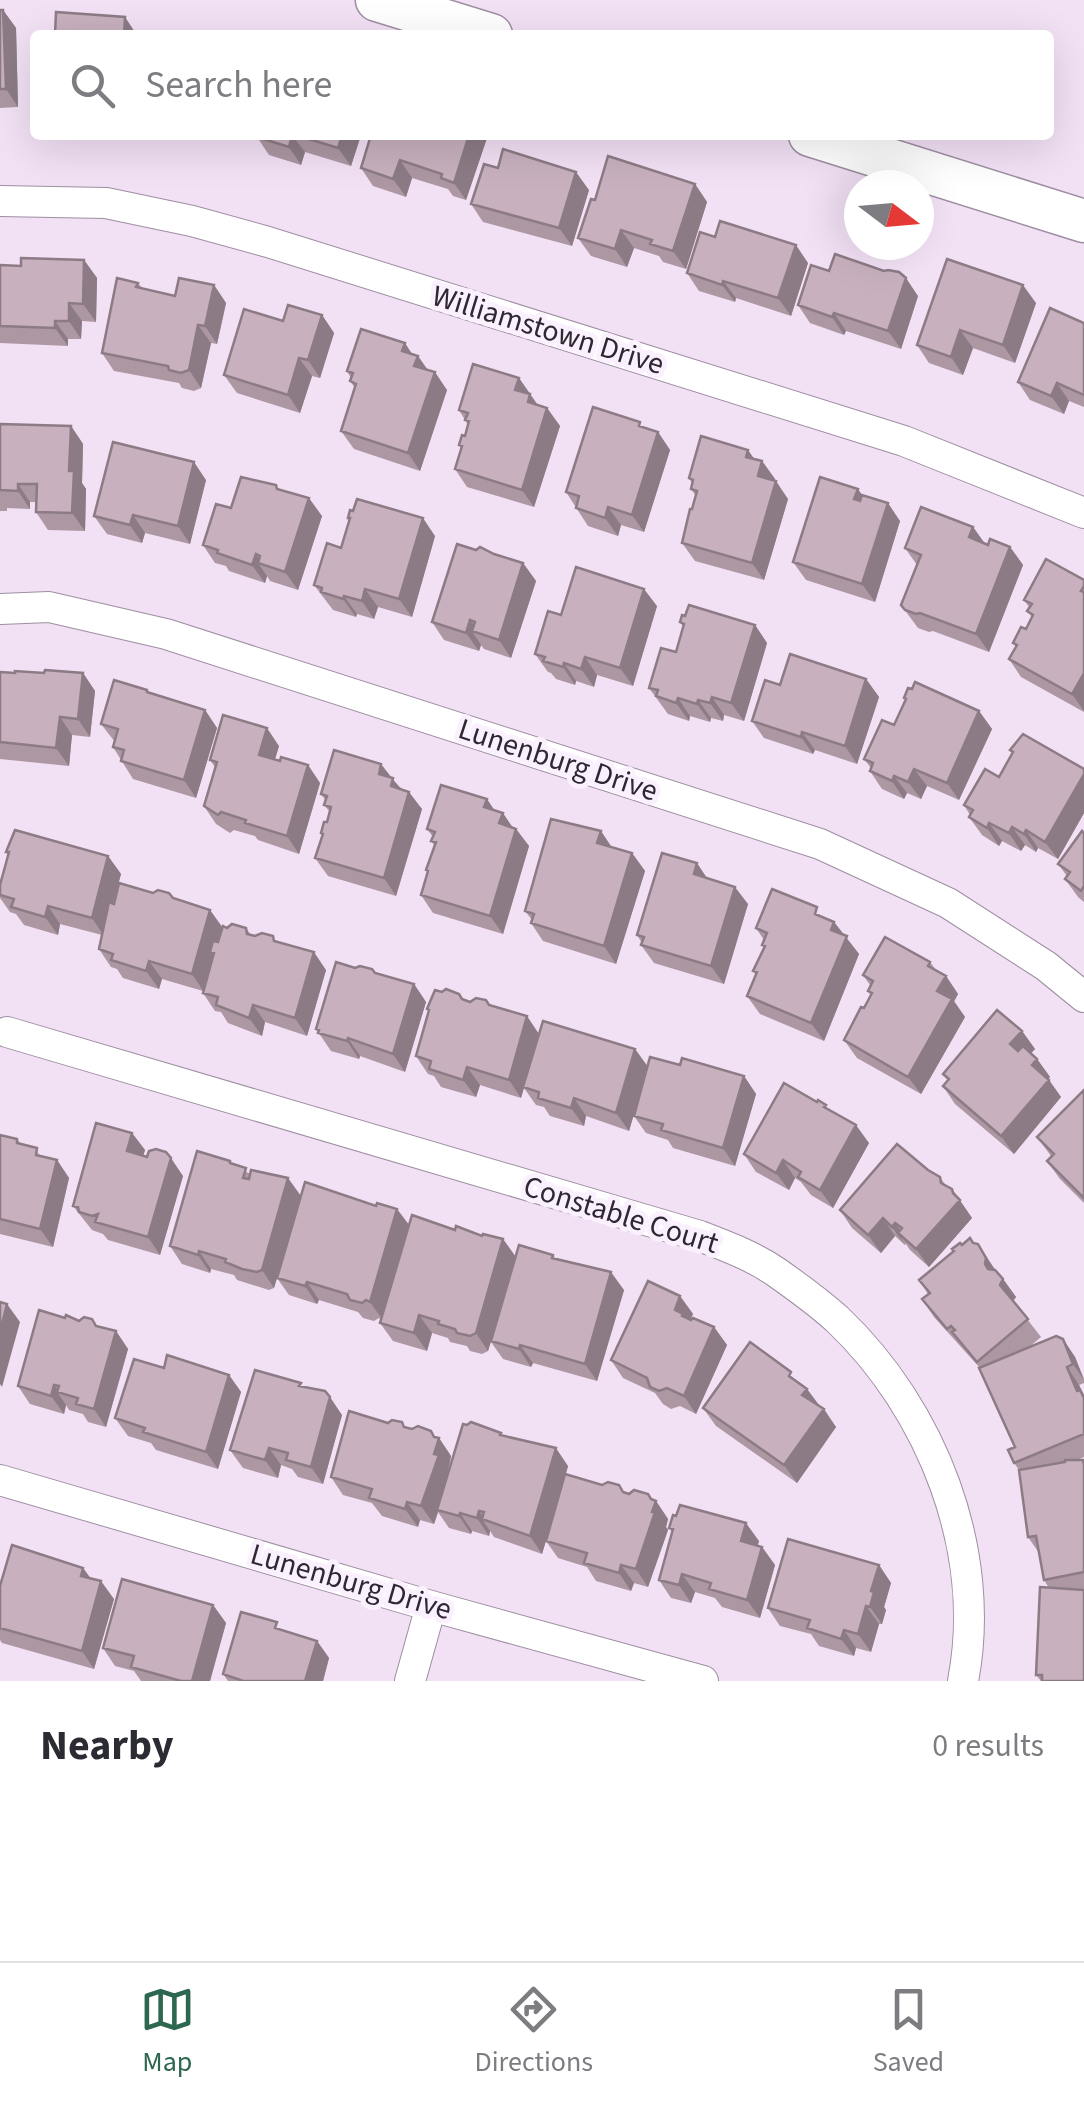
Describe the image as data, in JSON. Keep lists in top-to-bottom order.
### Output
{
  "streets": {
    "street": ["Williamstown Drive", "Lunenburg Drive", "Constable Court"]
  },
  "north": "right",
  "page": {
    "search": "Search here",
    "heading": ["Nearby", "0 results"],
    "nav": ["Map", "Directions", "Saved"]
  }
}
